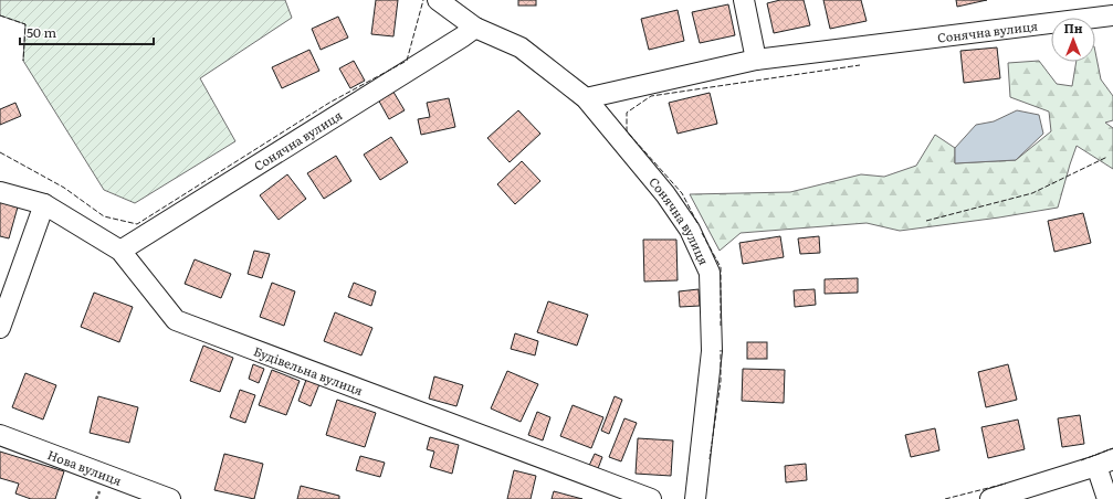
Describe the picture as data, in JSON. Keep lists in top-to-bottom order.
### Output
{
  "streets": {
    "street": ["Сонячна вулиця", "Будівельна вулиця", "Нова вулиця"]
  },
  "crossings": [
    ["Сонячна вулиця", "Будівельна вулиця"]
  ],
  "scale_bar": "50 m",
  "north": "top"
}
